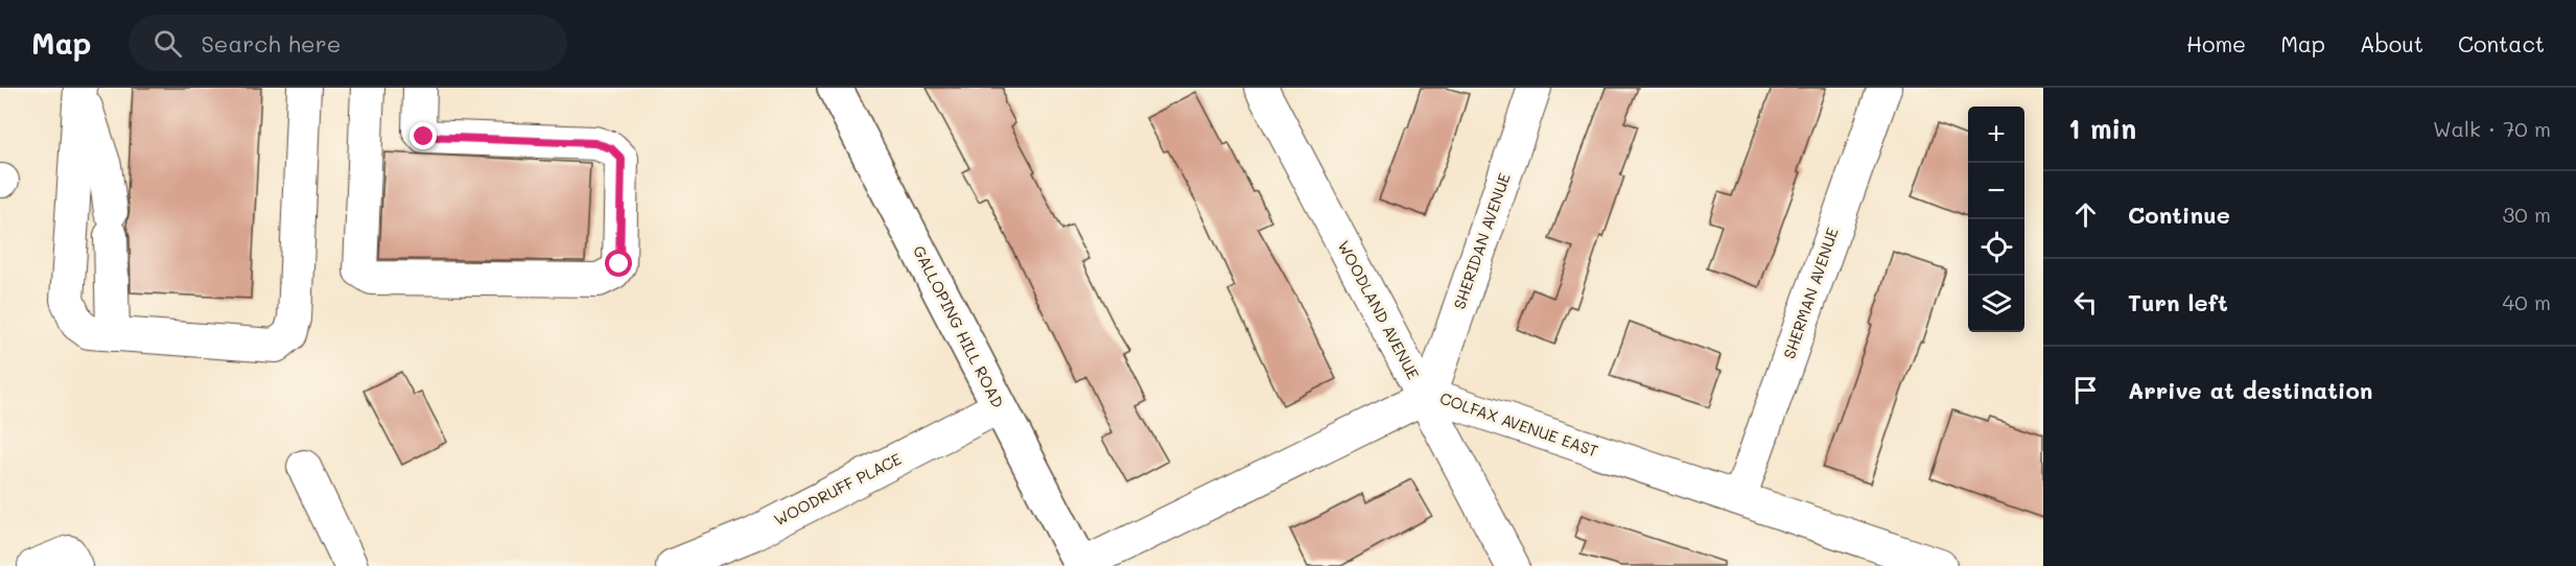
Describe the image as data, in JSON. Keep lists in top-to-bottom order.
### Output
{
  "streets": {
    "main road": ["GALLOPING HILL ROAD"],
    "street": [
      "SHERIDAN AVENUE",
      "SHERMAN AVENUE",
      "WOODLAND AVENUE",
      "COLFAX AVENUE EAST",
      "WOODRUFF PLACE"
    ]
  },
  "crossings": [
    ["SHERIDAN AVENUE", "WOODLAND AVENUE"],
    ["SHERIDAN AVENUE", "COLFAX AVENUE EAST"],
    ["SHERMAN AVENUE", "COLFAX AVENUE EAST"],
    ["WOODLAND AVENUE", "COLFAX AVENUE EAST"],
    ["GALLOPING HILL ROAD", "COLFAX AVENUE EAST"],
    ["GALLOPING HILL ROAD", "WOODRUFF PLACE"]
  ],
  "page": {
    "header": "Map",
    "search": "Search here",
    "nav": [
      "Home",
      "Map",
      "About",
      "Contact"
    ],
    "heading": ["1 min", "Walk · 70 m"],
    "map_buttons": ["+", "−"],
    "list": [
      ["Continue", "30 m"],
      ["Turn left", "40 m"],
      "Arrive at destination"
    ]
  }
}
